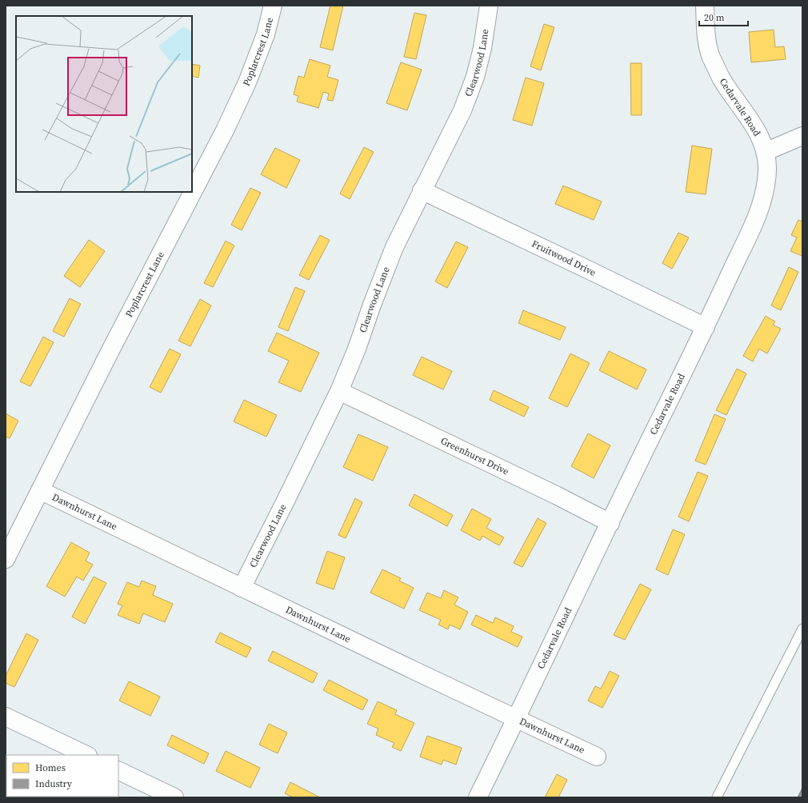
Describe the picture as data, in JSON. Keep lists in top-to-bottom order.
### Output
{
  "streets": {
    "street": [
      "Poplarcrest Lane",
      "Clearwood Lane",
      "Cedarvale Road",
      "Fruitwood Drive",
      "Greenhurst Drive",
      "Dawnhurst Lane"
    ]
  },
  "crossings": [
    ["Poplarcrest Lane", "Dawnhurst Lane"],
    ["Clearwood Lane", "Fruitwood Drive"],
    ["Clearwood Lane", "Greenhurst Drive"],
    ["Clearwood Lane", "Dawnhurst Lane"],
    ["Cedarvale Road", "Fruitwood Drive"],
    ["Cedarvale Road", "Greenhurst Drive"],
    ["Cedarvale Road", "Dawnhurst Lane"]
  ],
  "legend": ["Homes", "Industry"],
  "scale_bar": "20 m"
}
